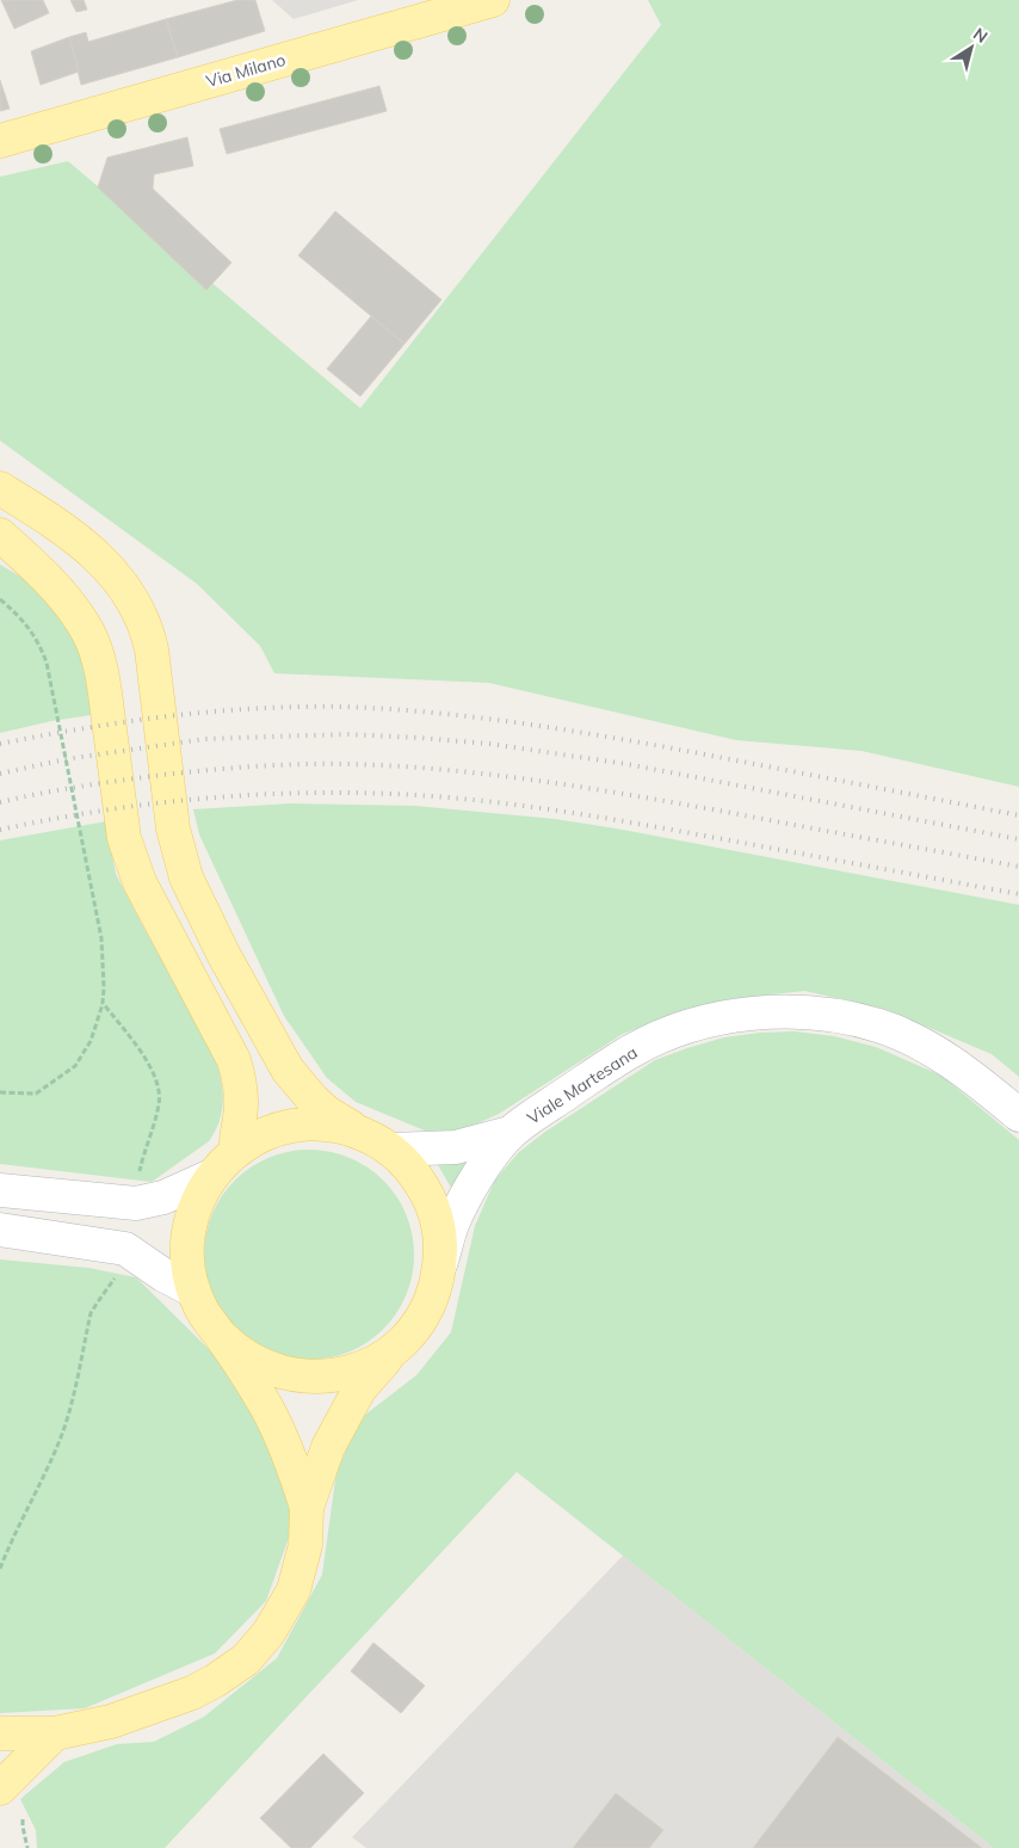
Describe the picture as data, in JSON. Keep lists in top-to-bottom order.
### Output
{
  "streets": {
    "main road": ["Via Milano"],
    "street": ["Viale Martesana"]
  },
  "north": "top right"
}
